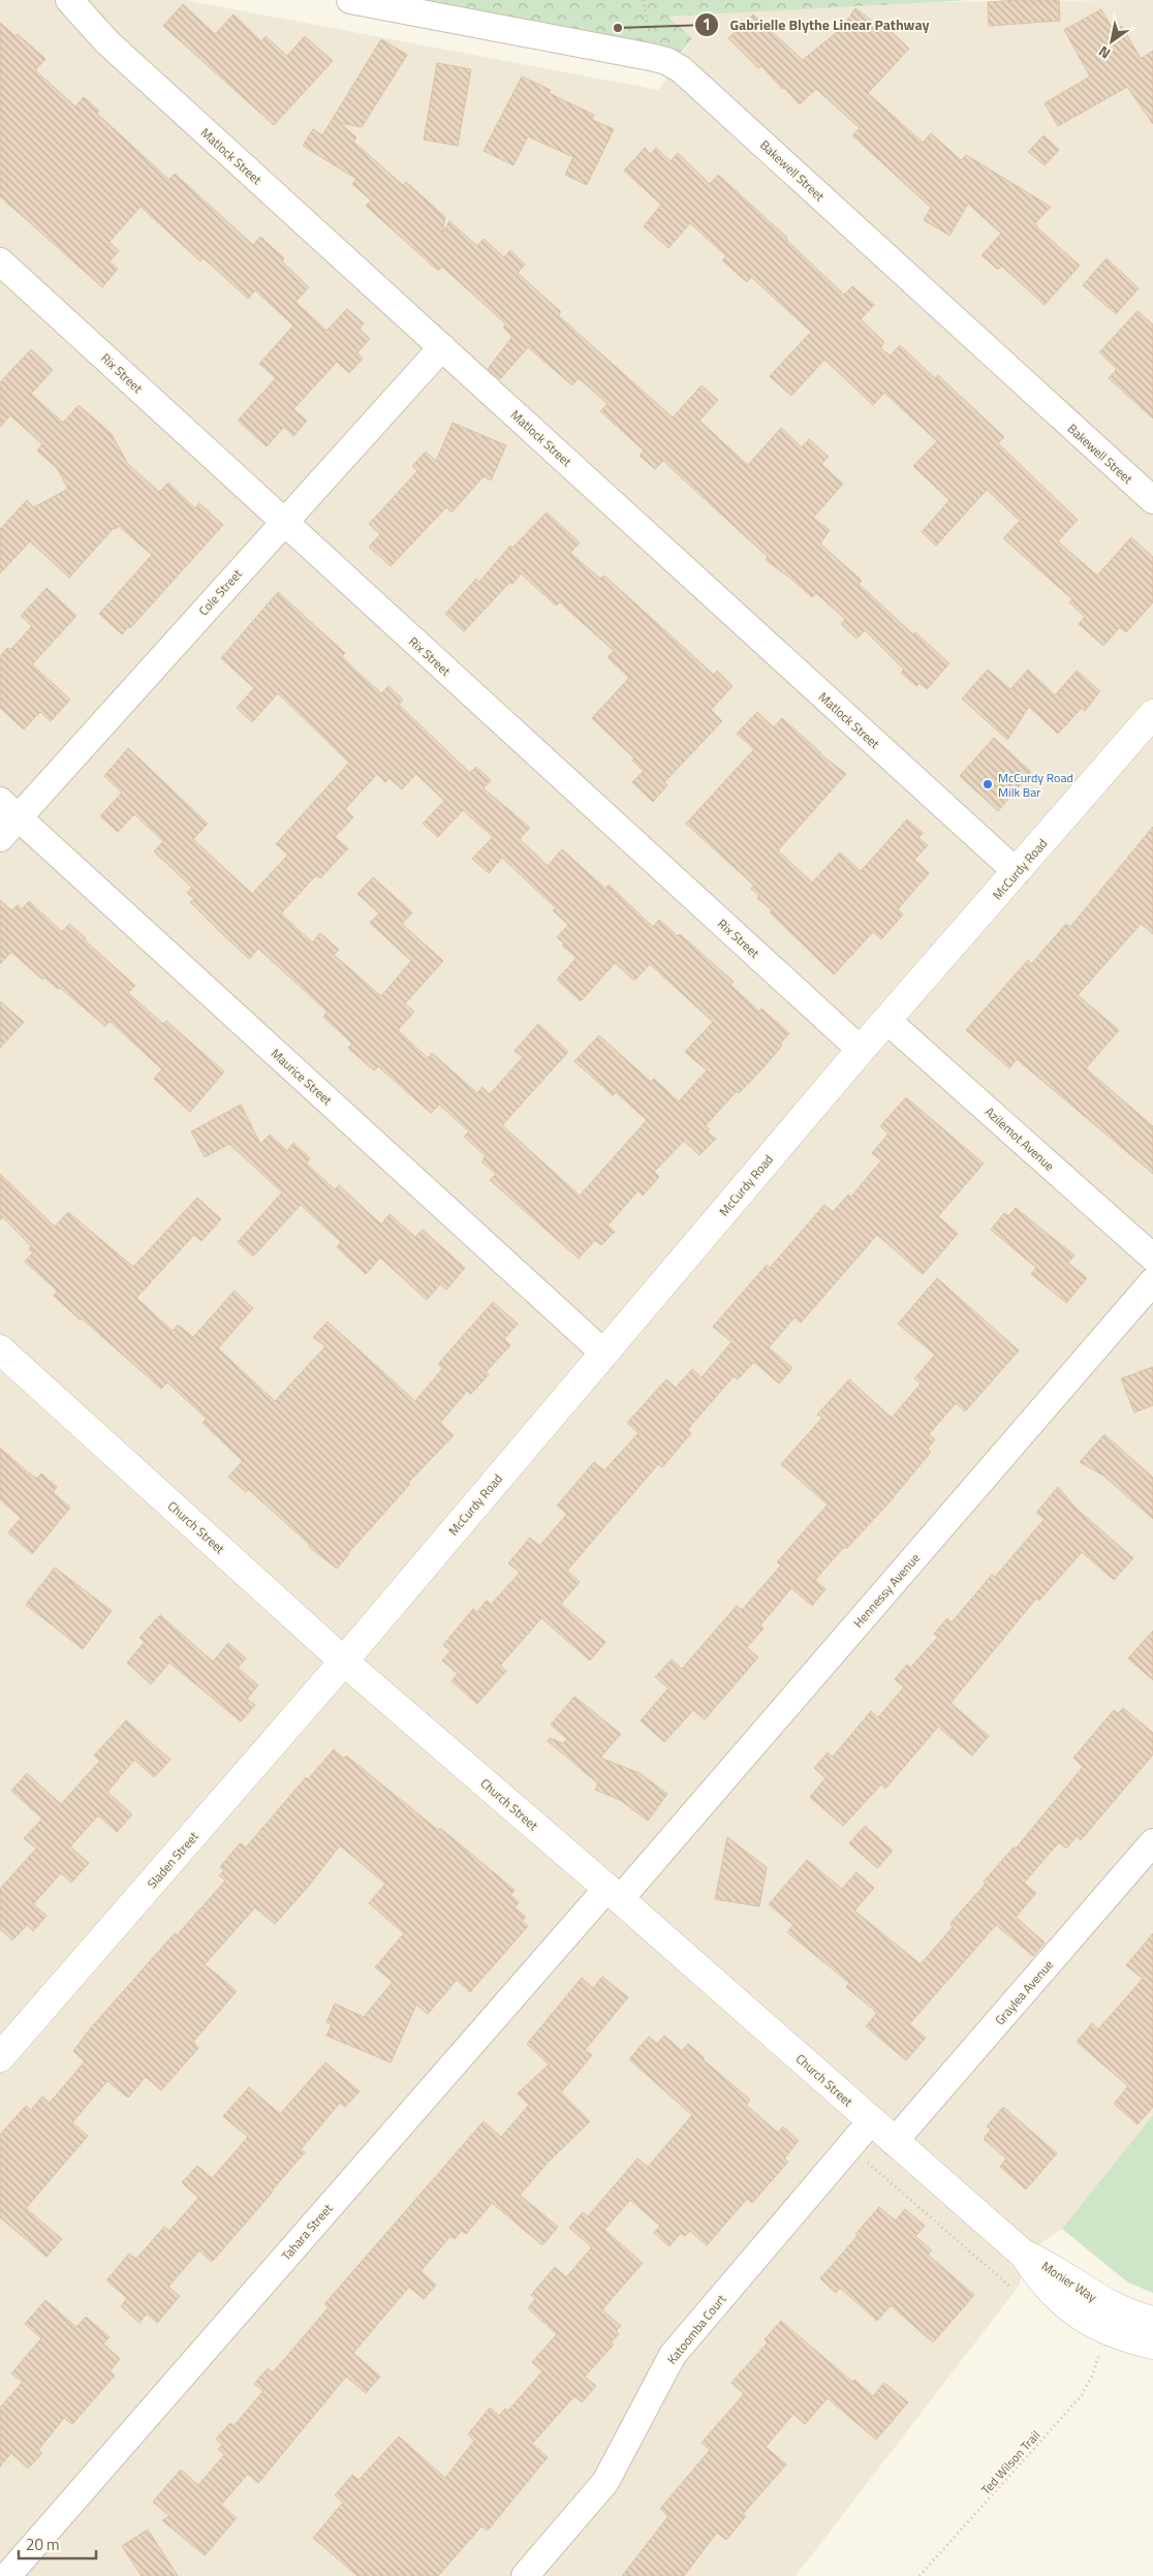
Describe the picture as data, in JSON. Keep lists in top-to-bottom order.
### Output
{
  "streets": {
    "street": [
      "Matlock Street",
      "Bakewell Street",
      "Rix Street",
      "Cole Street",
      "McCurdy Road",
      "Maurice Street",
      "Azilemot Avenue",
      "Church Street",
      "Hennessy Avenue",
      "Sladen Street",
      "Graylea Avenue",
      "Tahara Street",
      "Monier Way",
      "Katoomba Court"
    ],
    "path": ["Ted Wilson Trail"]
  },
  "crossings": [
    ["Matlock Street", "Cole Street"],
    ["Matlock Street", "McCurdy Road"],
    ["Rix Street", "Cole Street"],
    ["Rix Street", "McCurdy Road"],
    ["Cole Street", "Maurice Street"],
    ["McCurdy Road", "Maurice Street"],
    ["McCurdy Road", "Azilemot Avenue"],
    ["McCurdy Road", "Church Street"],
    ["McCurdy Road", "Sladen Street"],
    ["Church Street", "Hennessy Avenue"],
    ["Church Street", "Sladen Street"],
    ["Church Street", "Graylea Avenue"],
    ["Church Street", "Tahara Street"],
    ["Church Street", "Monier Way"],
    ["Church Street", "Katoomba Court"],
    ["Hennessy Avenue", "Tahara Street"]
  ],
  "places": ["Gabrielle Blythe Linear Pathway", "McCurdy Road Milk Bar"],
  "scale_bar": "20 m",
  "north": "bottom left"
}
